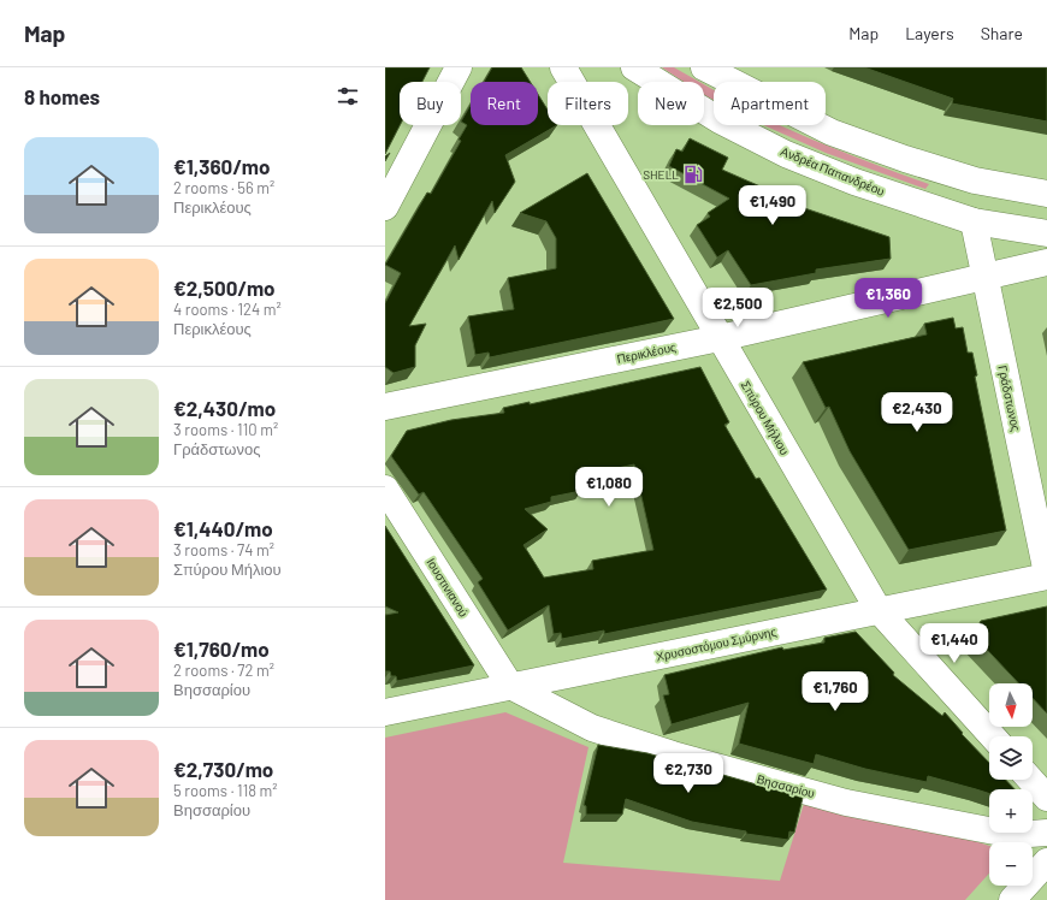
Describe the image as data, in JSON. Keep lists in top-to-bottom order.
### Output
{
  "streets": {
    "street": [
      "Ανδρέα Παπανδρέου",
      "Περικλέους",
      "Γράδστωνος",
      "Σπύρου Μήλιου",
      "Ιουστινιανού",
      "Χρυσοστόμου Σμύρνης",
      "Βησσαρίου"
    ]
  },
  "crossings": [
    ["Ανδρέα Παπανδρέου", "Γράδστωνος"],
    ["Περικλέους", "Γράδστωνος"],
    ["Περικλέους", "Σπύρου Μήλιου"],
    ["Γράδστωνος", "Χρυσοστόμου Σμύρνης"],
    ["Σπύρου Μήλιου", "Χρυσοστόμου Σμύρνης"],
    ["Ιουστινιανού", "Χρυσοστόμου Σμύρνης"],
    ["Ιουστινιανού", "Βησσαρίου"],
    ["Χρυσοστόμου Σμύρνης", "Βησσαρίου"]
  ],
  "places": {
    "fuel station": ["SHELL"]
  },
  "north": "bottom",
  "page": {
    "header": "Map",
    "nav": ["Map", "Layers", "Share"],
    "heading": "8 homes",
    "chip": [
      "Buy",
      "Rent",
      "Filters",
      "New",
      "Apartment"
    ],
    "list": [
      {
        "name": "€1,360/mo",
        "note": "2 rooms · 56 m² · Περικλέους"
      },
      {
        "name": "€2,500/mo",
        "note": "4 rooms · 124 m² · Περικλέους"
      },
      {
        "name": "€2,430/mo",
        "note": "3 rooms · 110 m² · Γράδστωνος"
      },
      {
        "name": "€1,440/mo",
        "note": "3 rooms · 74 m² · Σπύρου Μήλιου"
      },
      {
        "name": "€1,760/mo",
        "note": "2 rooms · 72 m² · Βησσαρίου"
      },
      {
        "name": "€2,730/mo",
        "note": "5 rooms · 118 m² · Βησσαρίου"
      }
    ],
    "price": [
      "€1,490",
      "€1,360",
      "€2,500",
      "€2,430",
      "€1,080",
      "€1,440",
      "€1,760",
      "€2,730"
    ],
    "map_buttons": ["+", "−"]
  }
}
